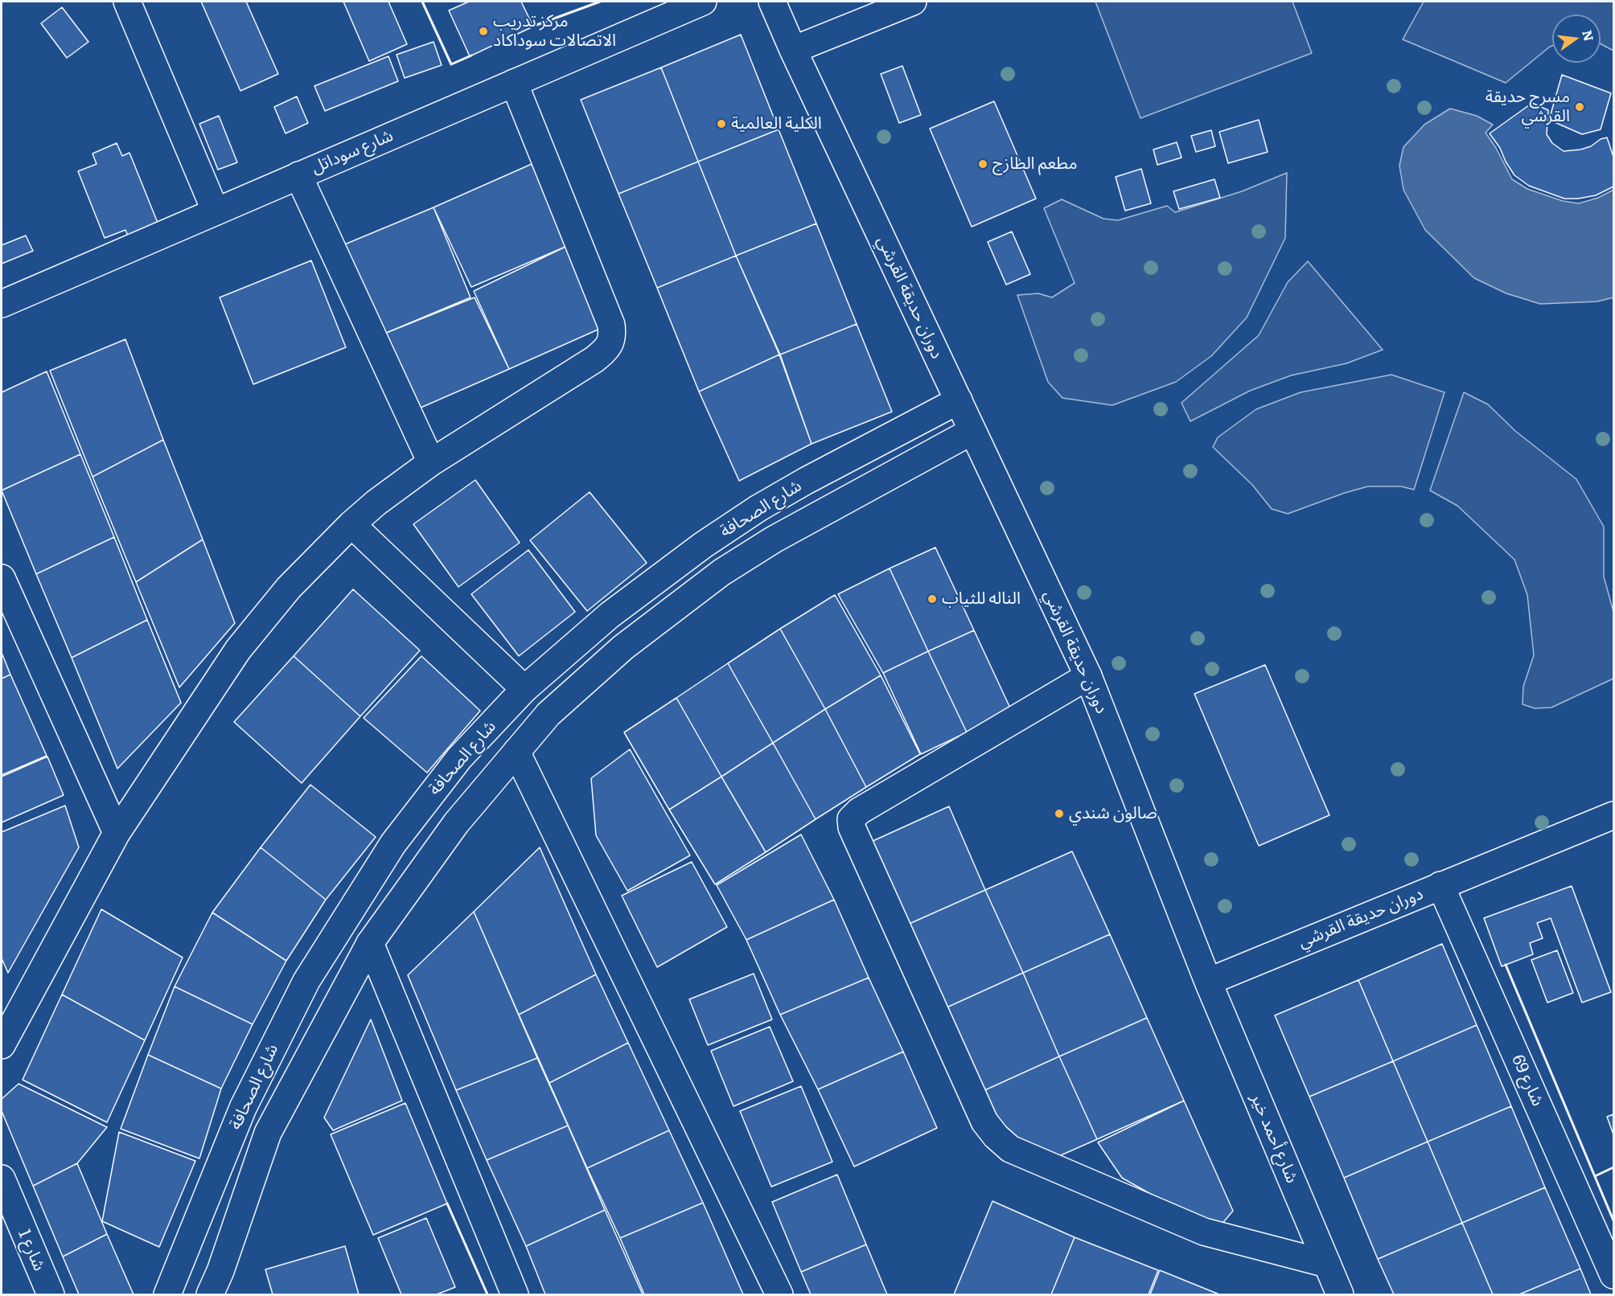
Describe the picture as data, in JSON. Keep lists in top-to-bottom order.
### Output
{
  "streets": {
    "street": [
      "شارع سوداتل",
      "دوران حديقة القرشي",
      "شارع الصحافة",
      "شارع 69",
      "شارع أحمد خير",
      "شارع 1"
    ]
  },
  "crossings": [
    ["دوران حديقة القرشي", "شارع الصحافة"],
    ["دوران حديقة القرشي", "شارع 69"],
    ["دوران حديقة القرشي", "شارع أحمد خير"]
  ],
  "places": [
    "مركز تدريب الاتصالات سوداكاد",
    "مسرح حديقة القرشي",
    "الكلية العالمية",
    "مطعم الطازج",
    "الناله للثياب",
    "صالون شندي"
  ],
  "north": "right"
}
